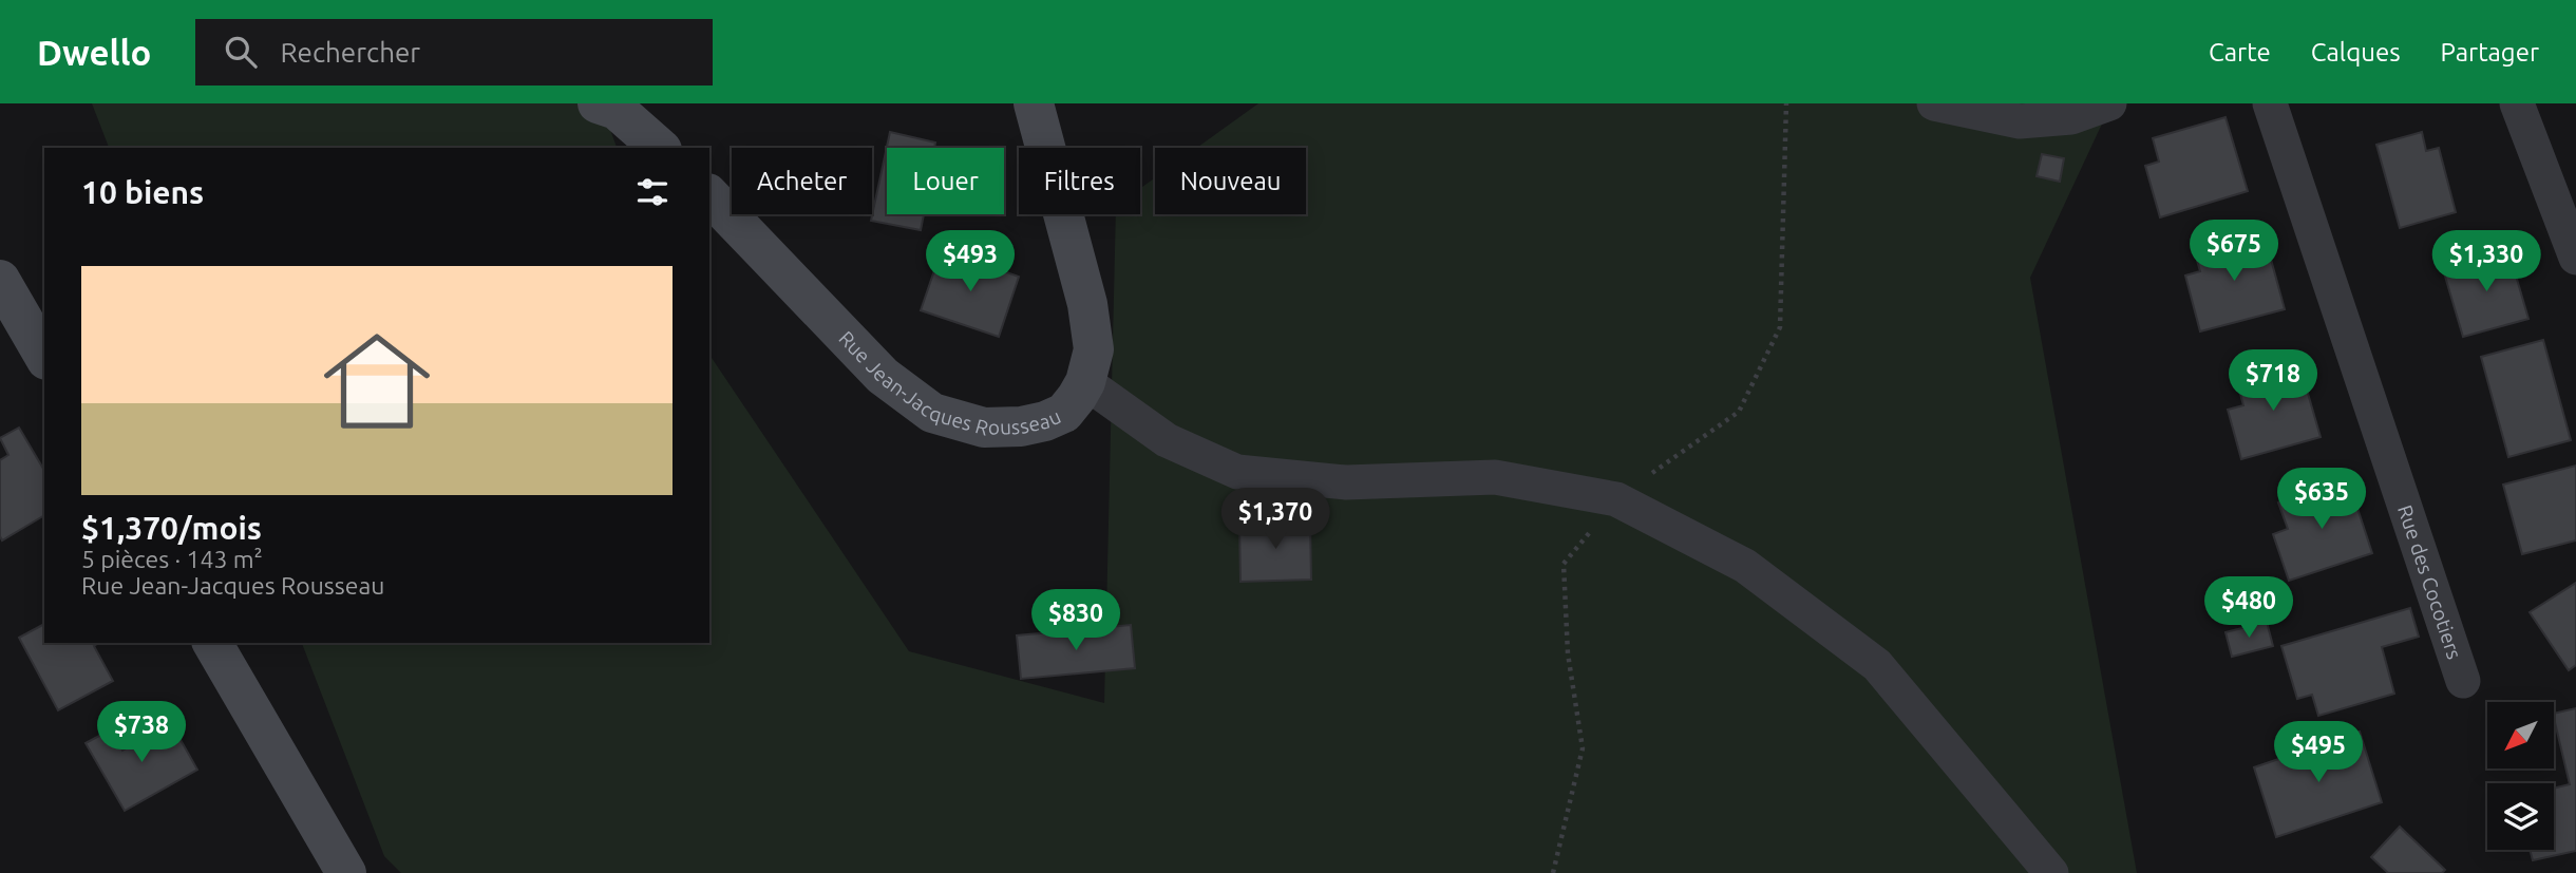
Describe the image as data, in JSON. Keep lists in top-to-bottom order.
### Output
{
  "streets": {
    "main road": ["Rue Jean-Jacques Rousseau"],
    "street": ["Rue des Cocotiers"]
  },
  "north": "bottom left",
  "page": {
    "header": "Dwello",
    "search": "Rechercher",
    "nav": ["Carte", "Calques", "Partager"],
    "chip": [
      "Acheter",
      "Louer",
      "Filtres",
      "Nouveau"
    ],
    "heading": "10 biens",
    "price": [
      "$675",
      "$493",
      "$1,330",
      "$718",
      "$635",
      "$1,370",
      "$480",
      "$830",
      "$738",
      "$495"
    ],
    "list": [
      {
        "name": "$1,370/mois",
        "note": "5 pièces · 143 m² · Rue Jean-Jacques Rousseau"
      }
    ]
  }
}
